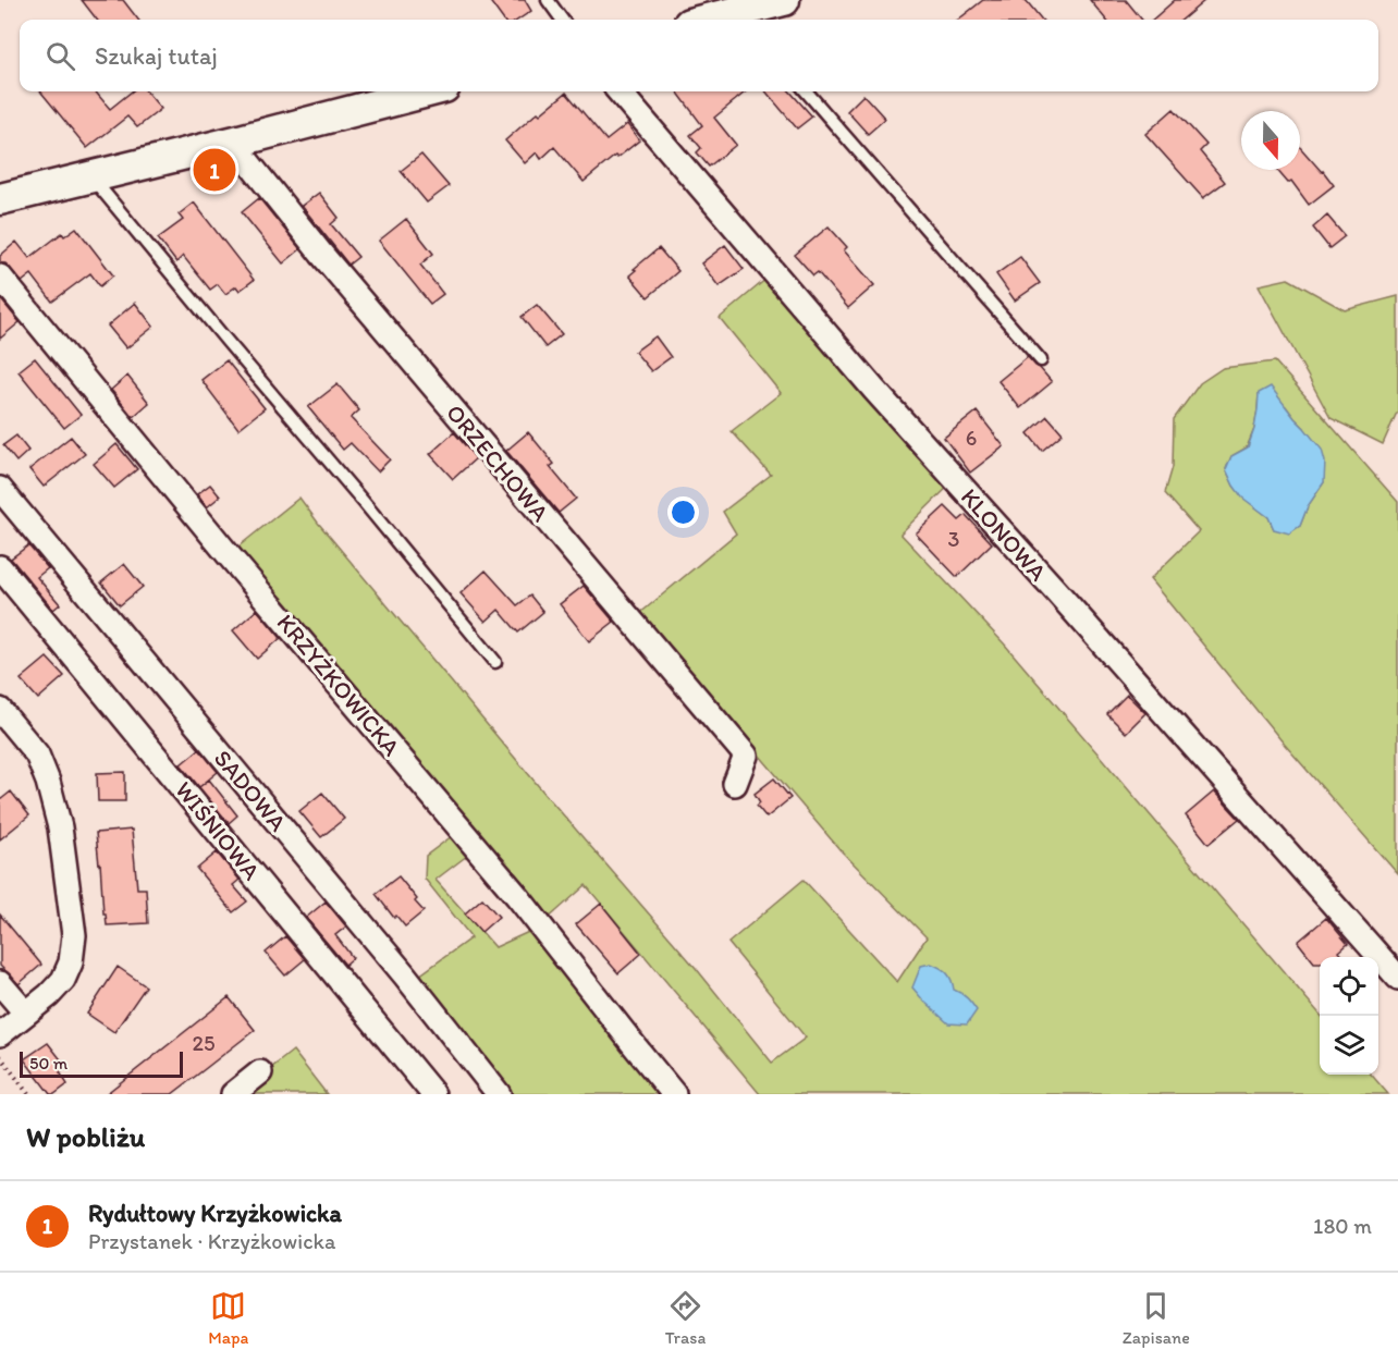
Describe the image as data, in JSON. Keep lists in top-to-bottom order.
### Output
{
  "streets": {
    "street": [
      "ORZECHOWA",
      "KLONOWA",
      "KRZYŻKOWICKA",
      "SADOWA",
      "WIŚNIOWA"
    ]
  },
  "house_numbers": ["6", "3", "25"],
  "scale_bar": "50 m",
  "north": "bottom",
  "page": {
    "search": "Szukaj tutaj",
    "pins": "1",
    "scale": "50 m",
    "heading": "W pobliżu",
    "list": [
      {
        "mark": "1",
        "name": "Rydułtowy Krzyżkowicka",
        "note": "Przystanek · Krzyżkowicka",
        "value": "180 m"
      }
    ],
    "nav": ["Mapa", "Trasa", "Zapisane"]
  }
}
